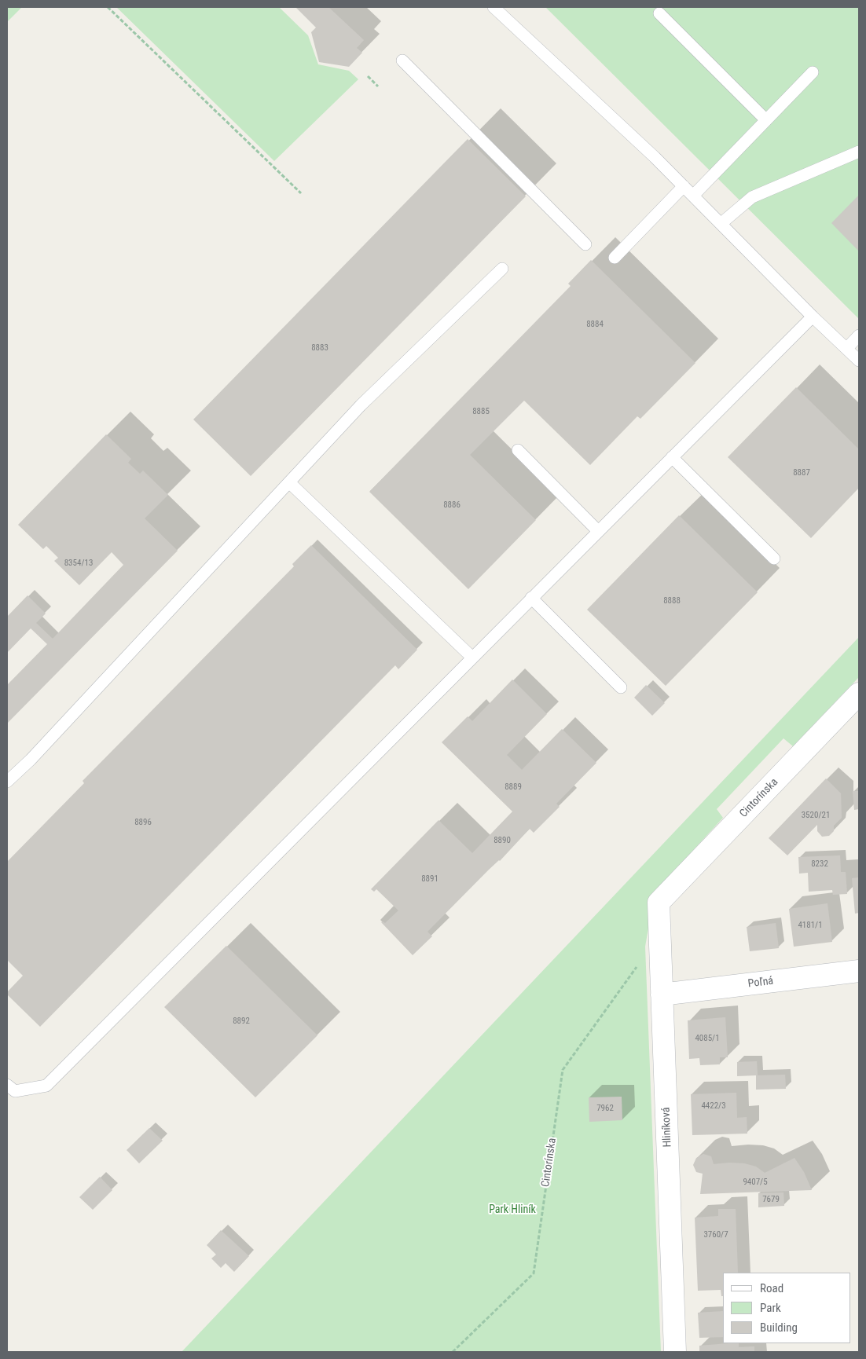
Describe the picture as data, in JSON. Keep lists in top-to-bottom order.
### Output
{
  "streets": {
    "street": ["Cintorínska", "Poľná", "Hliníková"]
  },
  "crossings": [
    ["Cintorínska", "Hliníková"],
    ["Poľná", "Hliníková"]
  ],
  "parks": ["Park Hliník"],
  "house_numbers": [
    "8884",
    "8883",
    "8885",
    "8887",
    "8886",
    "8354/13",
    "8888",
    "8889",
    "3520/21",
    "8896",
    "8890",
    "8232",
    "8891",
    "4181/1",
    "8892",
    "4085/1",
    "4422/3",
    "7962",
    "9407/5",
    "7679",
    "3760/7"
  ],
  "legend": ["Road", "Park", "Building"]
}
